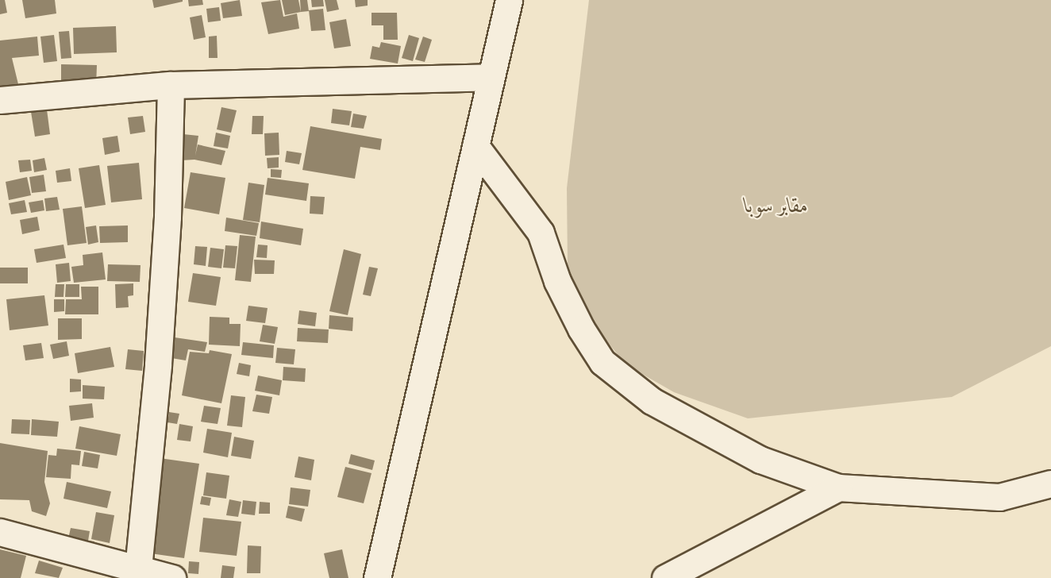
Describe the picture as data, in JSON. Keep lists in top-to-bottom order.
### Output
{
  "parks": ["مقابر سوبا"]
}
